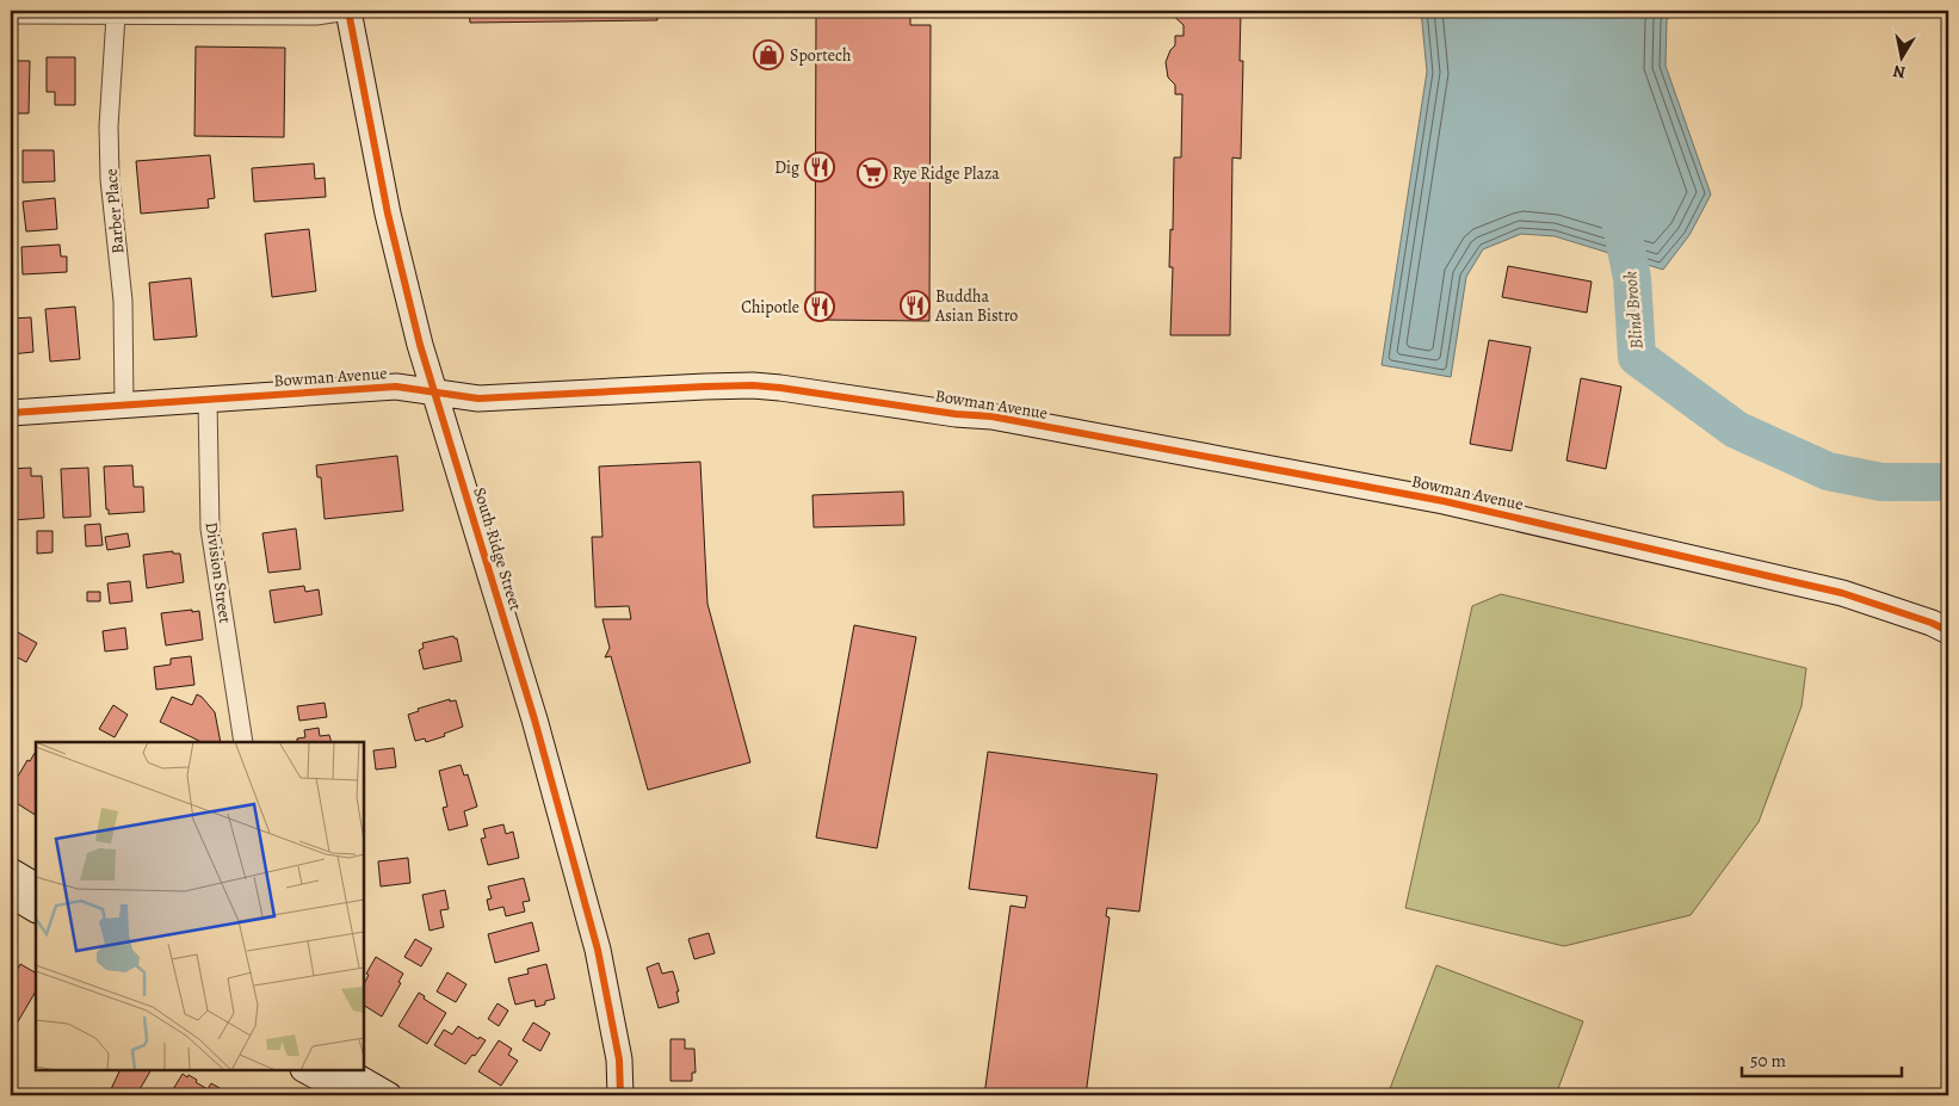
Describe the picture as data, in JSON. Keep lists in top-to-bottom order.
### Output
{
  "streets": {
    "street": [
      "Barber Place",
      "Bowman Avenue",
      "South Ridge Street",
      "Division Street"
    ]
  },
  "crossings": [
    ["Barber Place", "Bowman Avenue"],
    ["Bowman Avenue", "South Ridge Street"],
    ["Bowman Avenue", "Division Street"]
  ],
  "water": ["Blind Brook"],
  "places": {
    "shop": ["Sportech"],
    "restaurant": ["Dig", "Buddha Asian Bistro", "Chipotle"],
    "supermarket": ["Rye Ridge Plaza"]
  },
  "scale_bar": "50 m",
  "north": "bottom"
}
